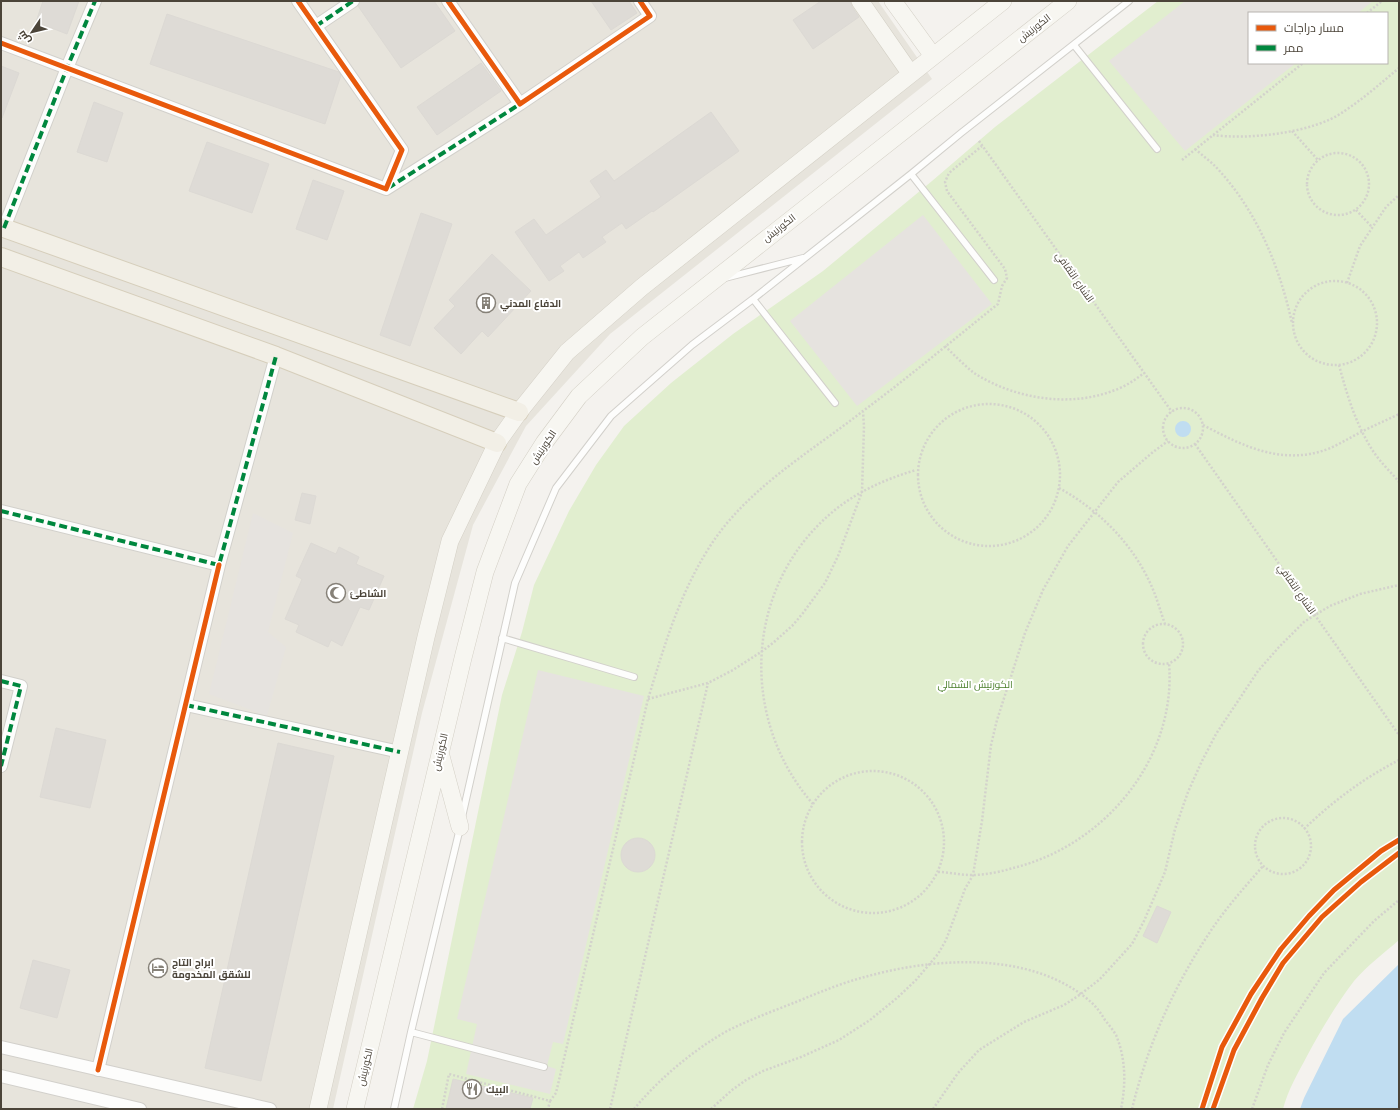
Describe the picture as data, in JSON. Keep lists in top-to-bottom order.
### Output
{
  "streets": {
    "main road": ["الكورنيش"],
    "path": ["الشارع الثقافي"]
  },
  "parks": ["الكورنيش الشمالي"],
  "places": {
    "building": ["الدفاع المدني"],
    "mosque": ["الشاطئ"],
    "hotel": ["ابراج التاج للشقق المخدومة"],
    "restaurant": ["البيك"]
  },
  "legend": ["مسار دراجات", "ممر"],
  "north": "bottom left"
}
